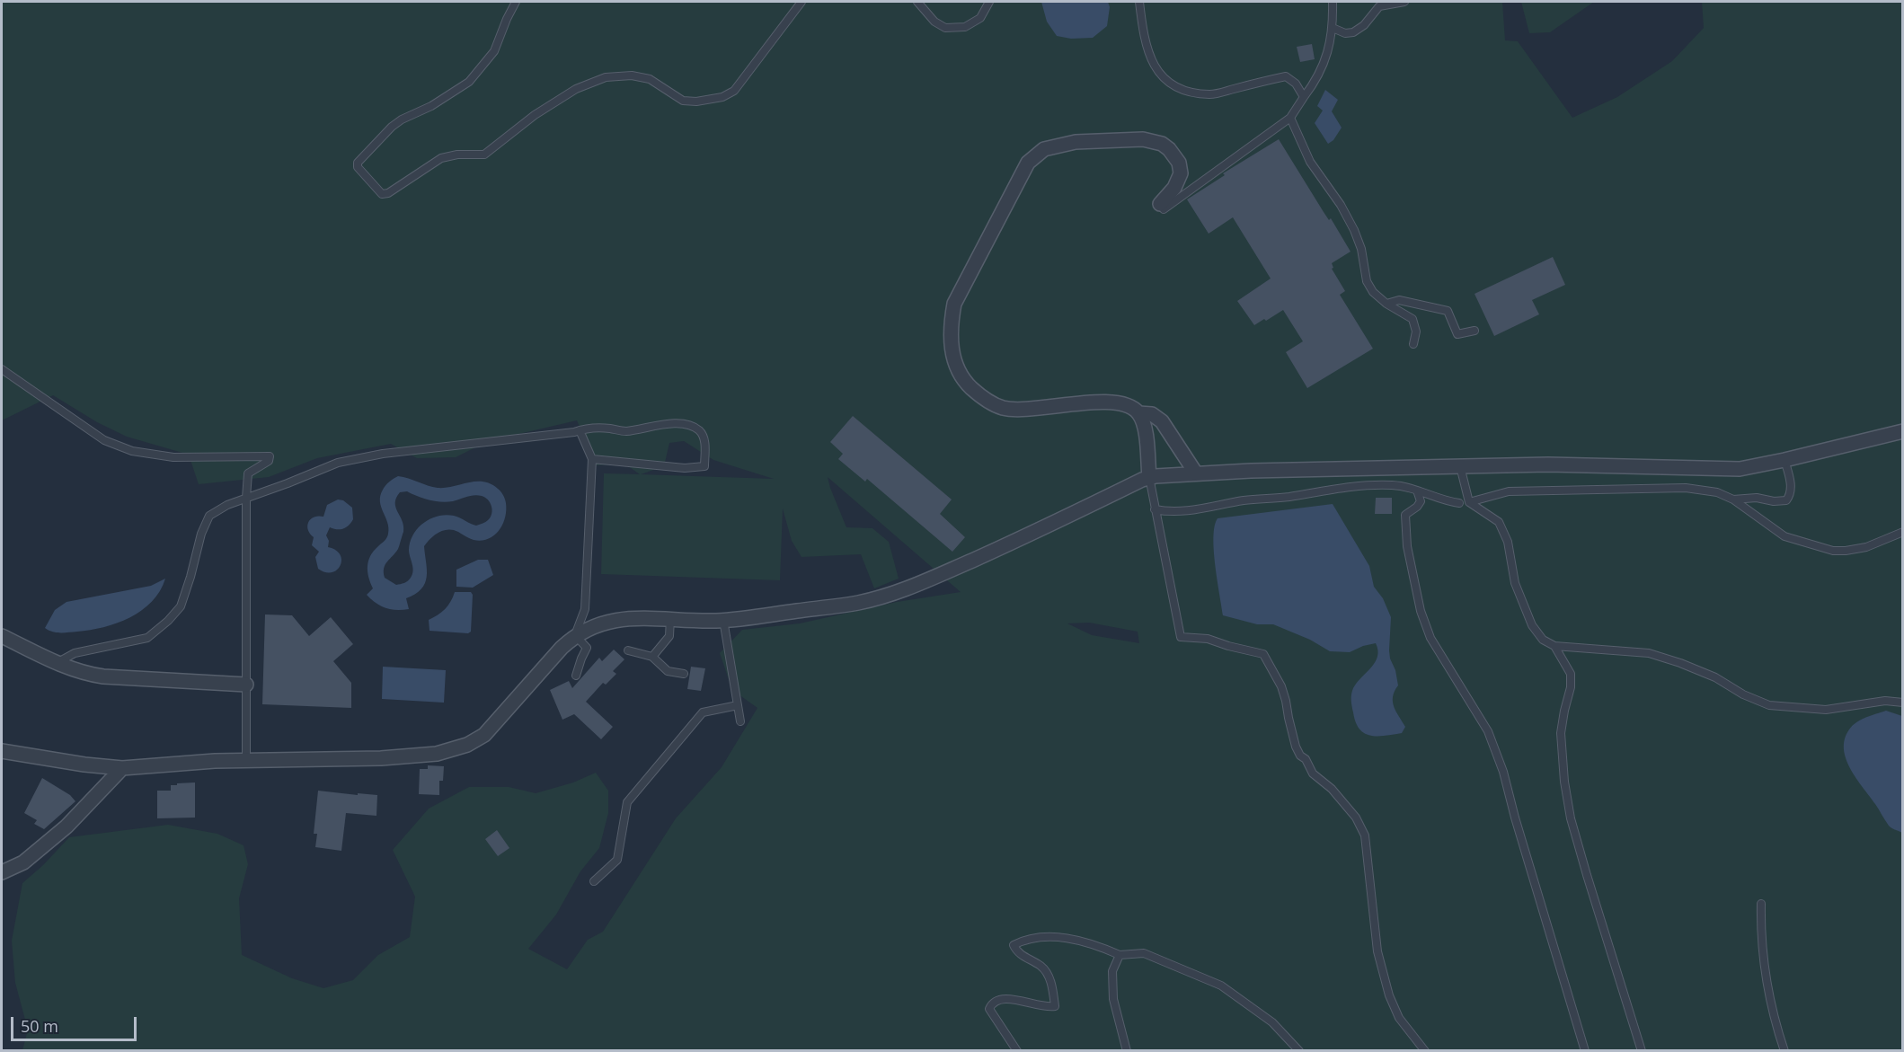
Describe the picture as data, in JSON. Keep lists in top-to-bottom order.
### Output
{
  "scale_bar": "50 m"
}
